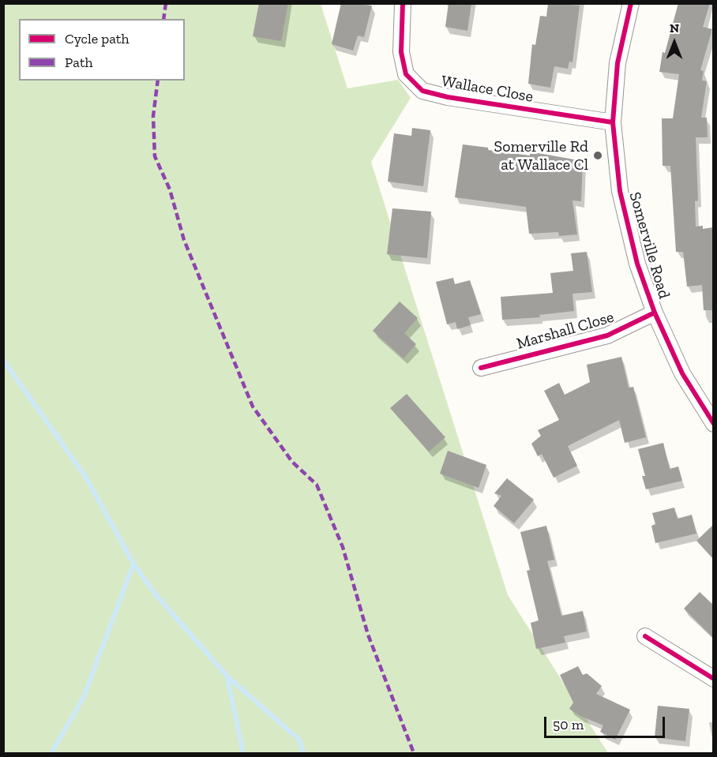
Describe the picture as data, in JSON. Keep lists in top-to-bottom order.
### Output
{
  "streets": {
    "street": ["Wallace Close", "Somerville Road", "Marshall Close"]
  },
  "crossings": [
    ["Wallace Close", "Somerville Road"],
    ["Somerville Road", "Marshall Close"]
  ],
  "places": ["Somerville Rd at Wallace Cl"],
  "legend": ["Cycle path", "Path"],
  "scale_bar": "50 m",
  "north": "top"
}
